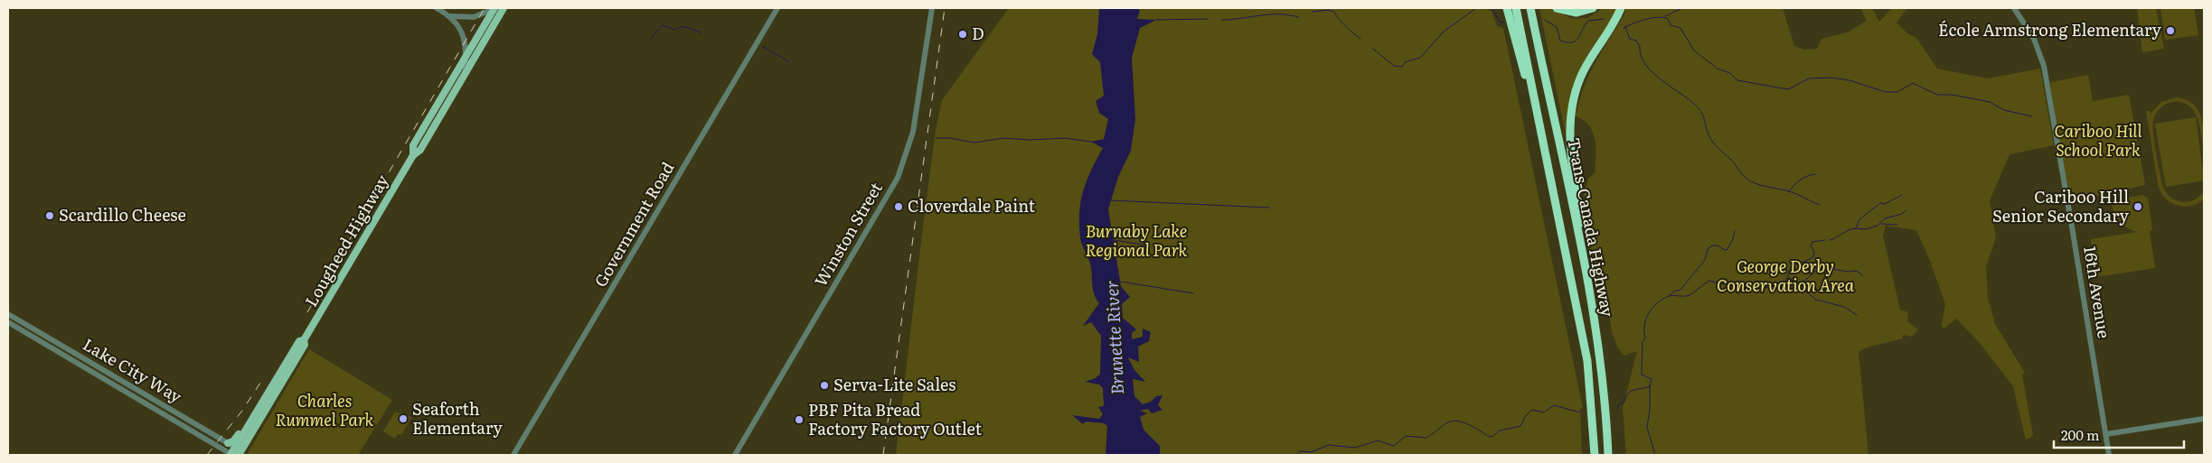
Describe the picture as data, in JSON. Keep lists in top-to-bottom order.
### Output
{
  "streets": {
    "highway": ["Trans-Canada Highway"],
    "main road": ["Lougheed Highway"],
    "street": [
      "Government Road",
      "Winston Street",
      "16th Avenue",
      "Lake City Way"
    ]
  },
  "crossings": [
    ["Lougheed Highway", "Lake City Way"]
  ],
  "water": ["Brunette River"],
  "parks": [
    "Cariboo Hill School Park",
    "Burnaby Lake Regional Park",
    "George Derby Conservation Area",
    "Charles Rummel Park"
  ],
  "places": [
    "École Armstrong Elementary",
    "D",
    "Cloverdale Paint",
    "Cariboo Hill Senior Secondary",
    "Scardillo Cheese",
    "Serva-Lite Sales",
    "Seaforth Elementary",
    "PBF Pita Bread Factory Factory Outlet"
  ],
  "scale_bar": "200 m"
}
